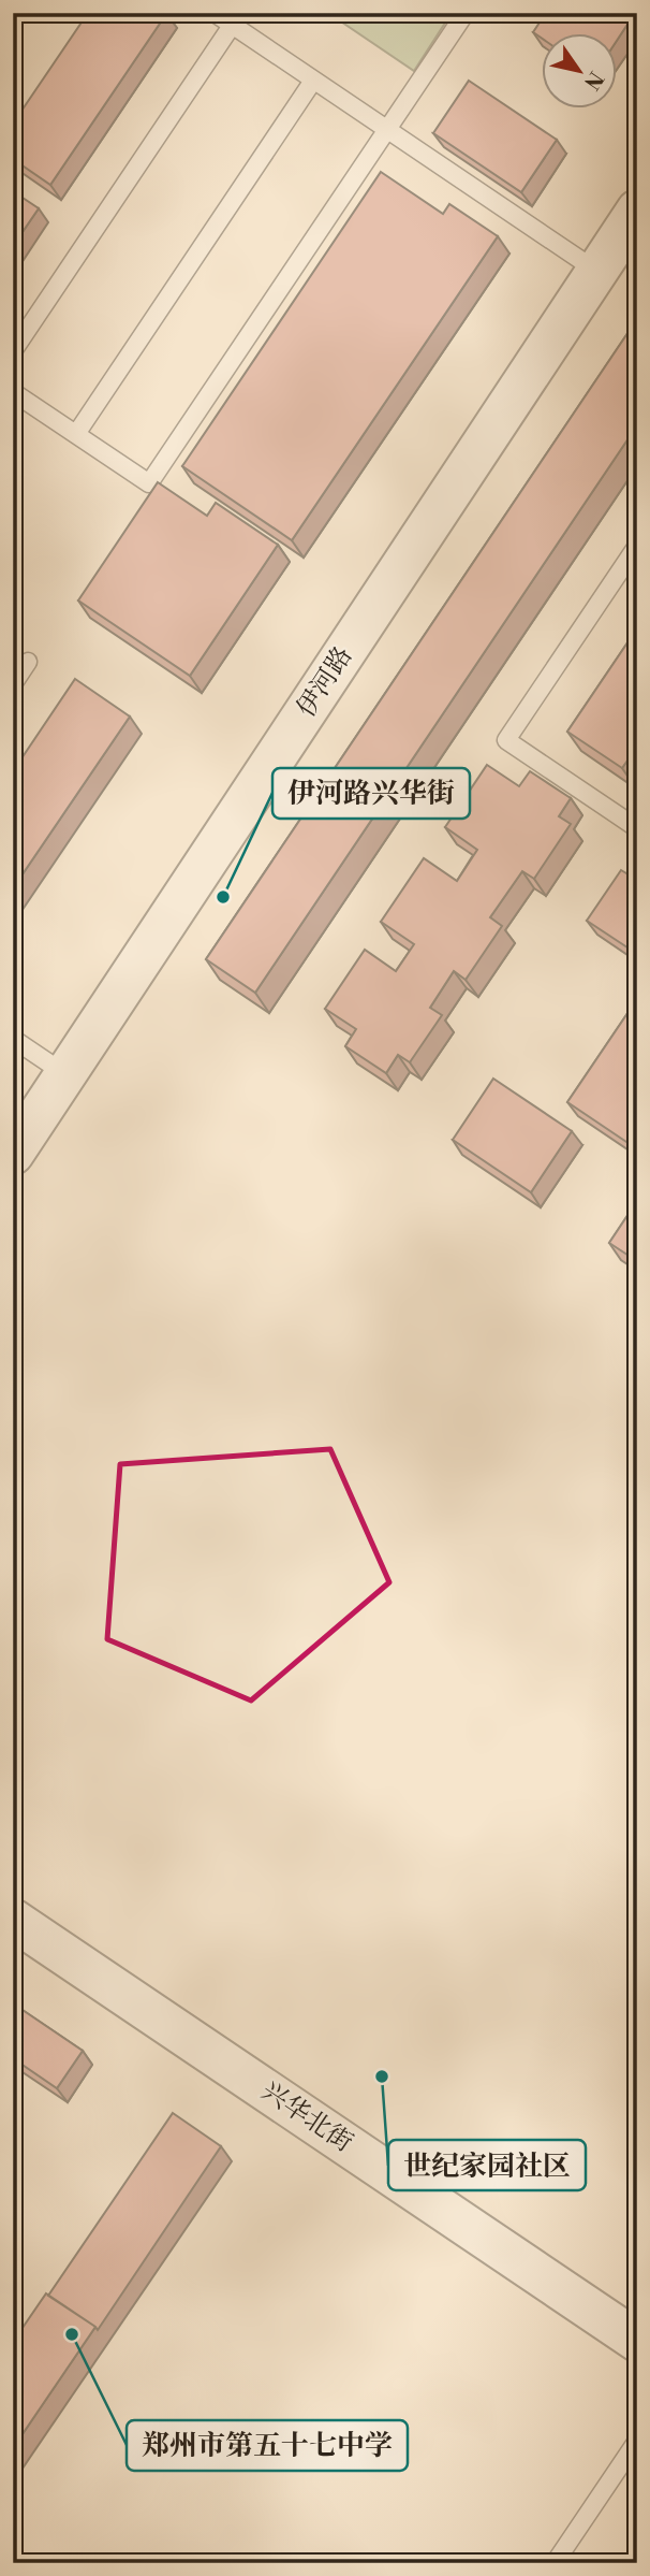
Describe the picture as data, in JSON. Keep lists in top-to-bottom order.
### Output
{
  "streets": {
    "street": ["伊河路", "兴华北街"]
  },
  "places": ["伊河路兴华街", "世纪家园社区", "郑州市第五十七中学"],
  "north": "bottom right"
}
